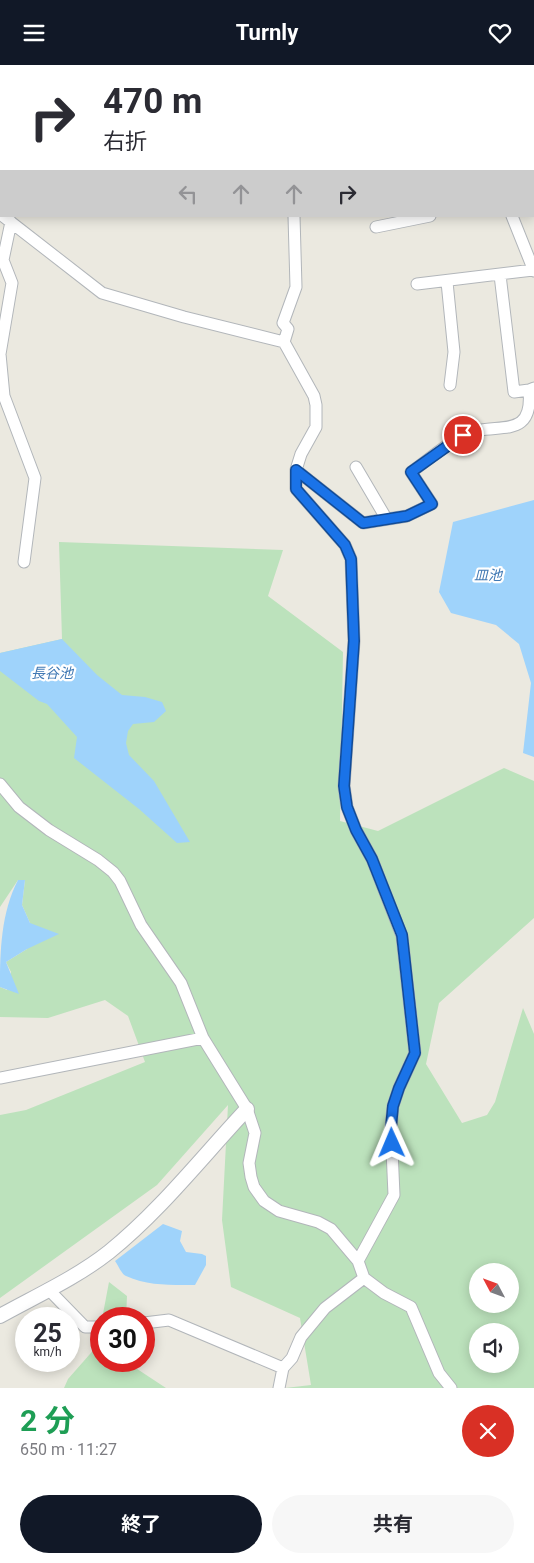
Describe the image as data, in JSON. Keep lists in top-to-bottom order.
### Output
{
  "water": ["皿池", "長谷池"],
  "north": "top left",
  "page": {
    "header": "Turnly",
    "turn": ["470 m", "右折"],
    "speed": "25 km/h",
    "limit": "30",
    "heading": ["2 分", "650 m · 11:27"],
    "buttons": ["終了", "共有"]
  }
}
